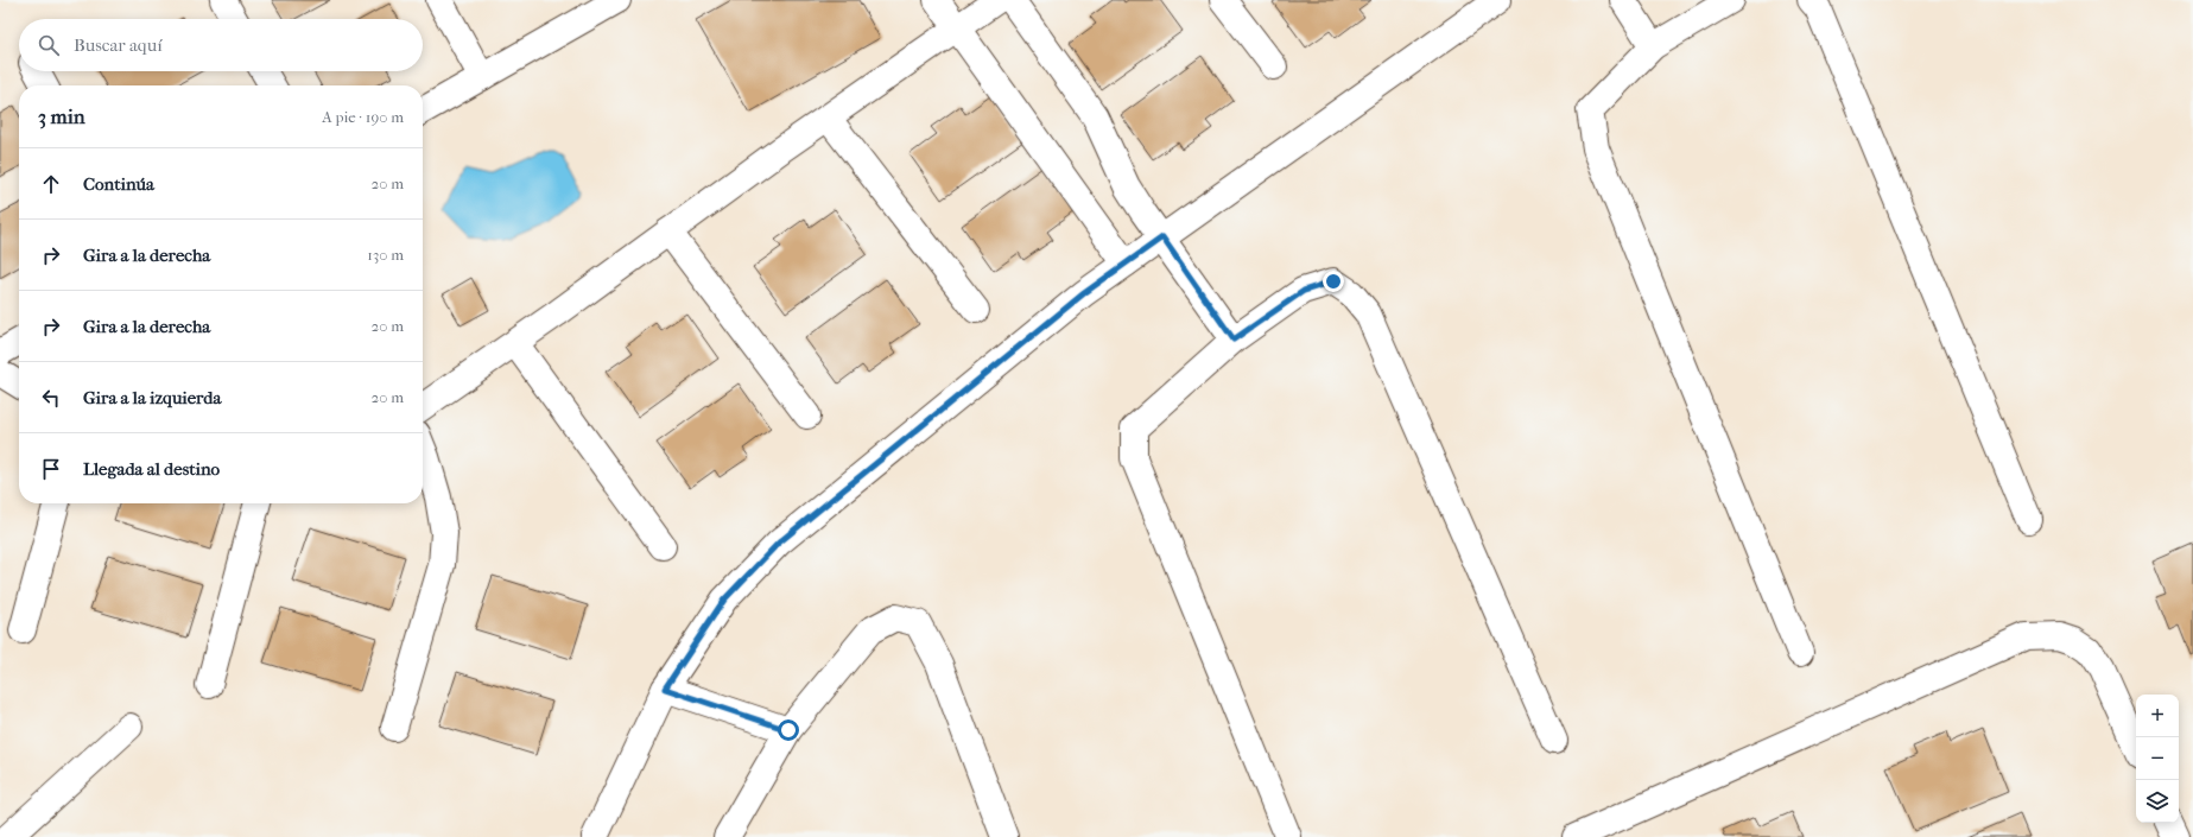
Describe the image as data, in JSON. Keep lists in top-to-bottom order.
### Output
{
  "page": {
    "search": "Buscar aquí",
    "heading": ["3 min", "A pie · 190 m"],
    "list": [
      ["Continúa", "20 m"],
      ["Gira a la derecha", "130 m"],
      ["Gira a la derecha", "20 m"],
      ["Gira a la izquierda", "20 m"],
      "Llegada al destino"
    ],
    "map_buttons": ["+", "−"]
  }
}
